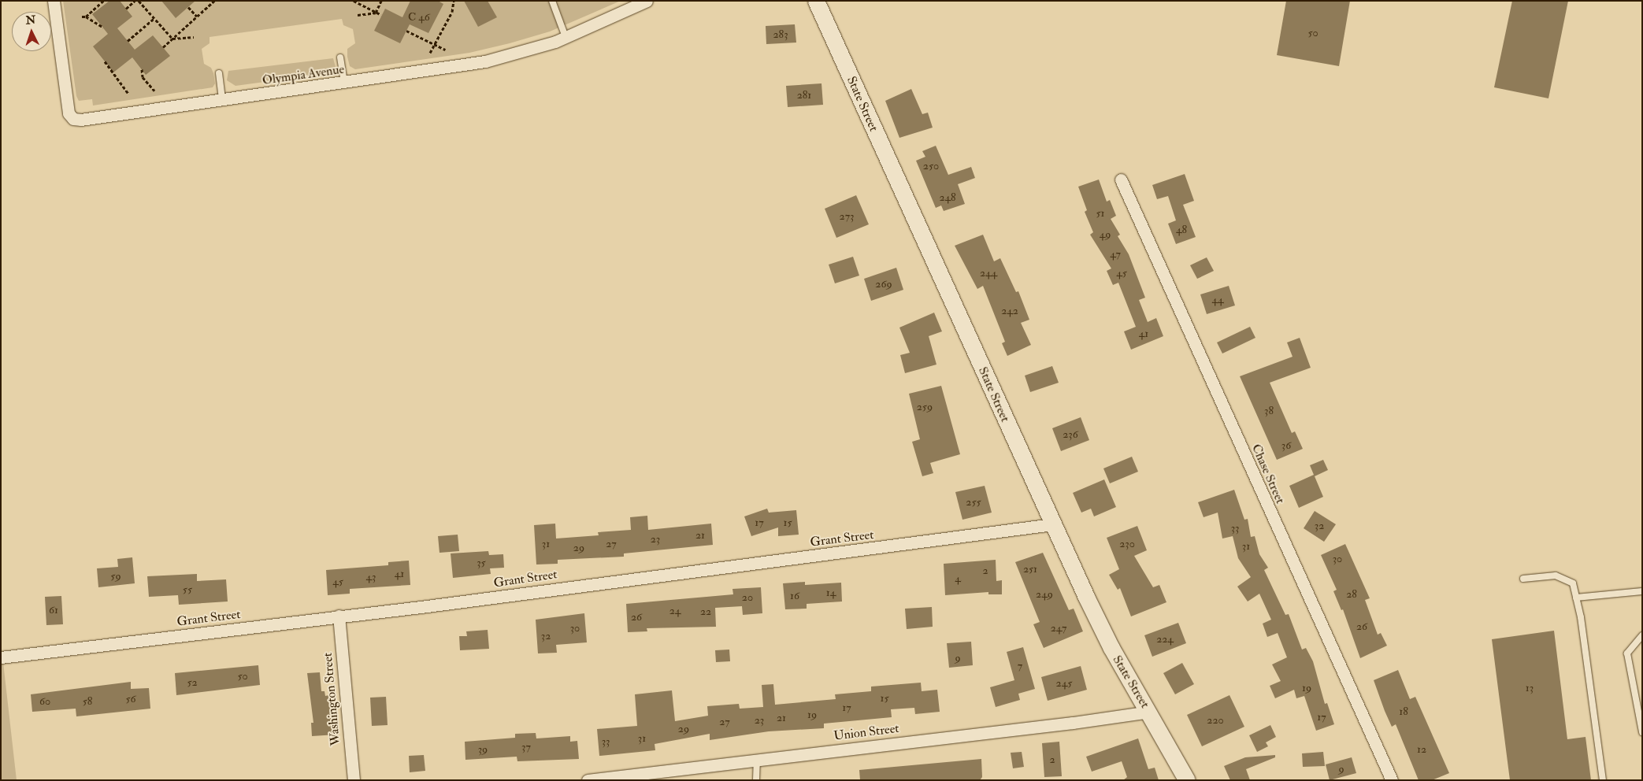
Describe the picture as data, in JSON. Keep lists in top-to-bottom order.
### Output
{
  "streets": {
    "main road": ["State Street"],
    "street": [
      "Olympia Avenue",
      "Chase Street",
      "Grant Street",
      "Washington Street",
      "Union Street"
    ]
  },
  "crossings": [
    ["State Street", "Grant Street"],
    ["State Street", "Union Street"],
    ["Grant Street", "Washington Street"]
  ],
  "house_numbers": [
    "C 46",
    "50",
    "283",
    "281",
    "250",
    "248",
    "51",
    "273",
    "48",
    "49",
    "47",
    "244",
    "45",
    "269",
    "44",
    "242",
    "41",
    "259",
    "38",
    "236",
    "36",
    "255",
    "17",
    "15",
    "32",
    "33",
    "21",
    "23",
    "31",
    "27",
    "230",
    "31",
    "29",
    "30",
    "35",
    "251",
    "2",
    "41",
    "59",
    "43",
    "4",
    "45",
    "55",
    "14",
    "249",
    "28",
    "16",
    "20",
    "61",
    "24",
    "22",
    "26",
    "26",
    "30",
    "247",
    "32",
    "224",
    "9",
    "7",
    "50",
    "52",
    "245",
    "19",
    "13",
    "15",
    "56",
    "60",
    "58",
    "17",
    "18",
    "19",
    "17",
    "21",
    "23",
    "220",
    "27",
    "29",
    "31",
    "33",
    "37",
    "39",
    "12",
    "2",
    "9"
  ],
  "north": "top"
}
